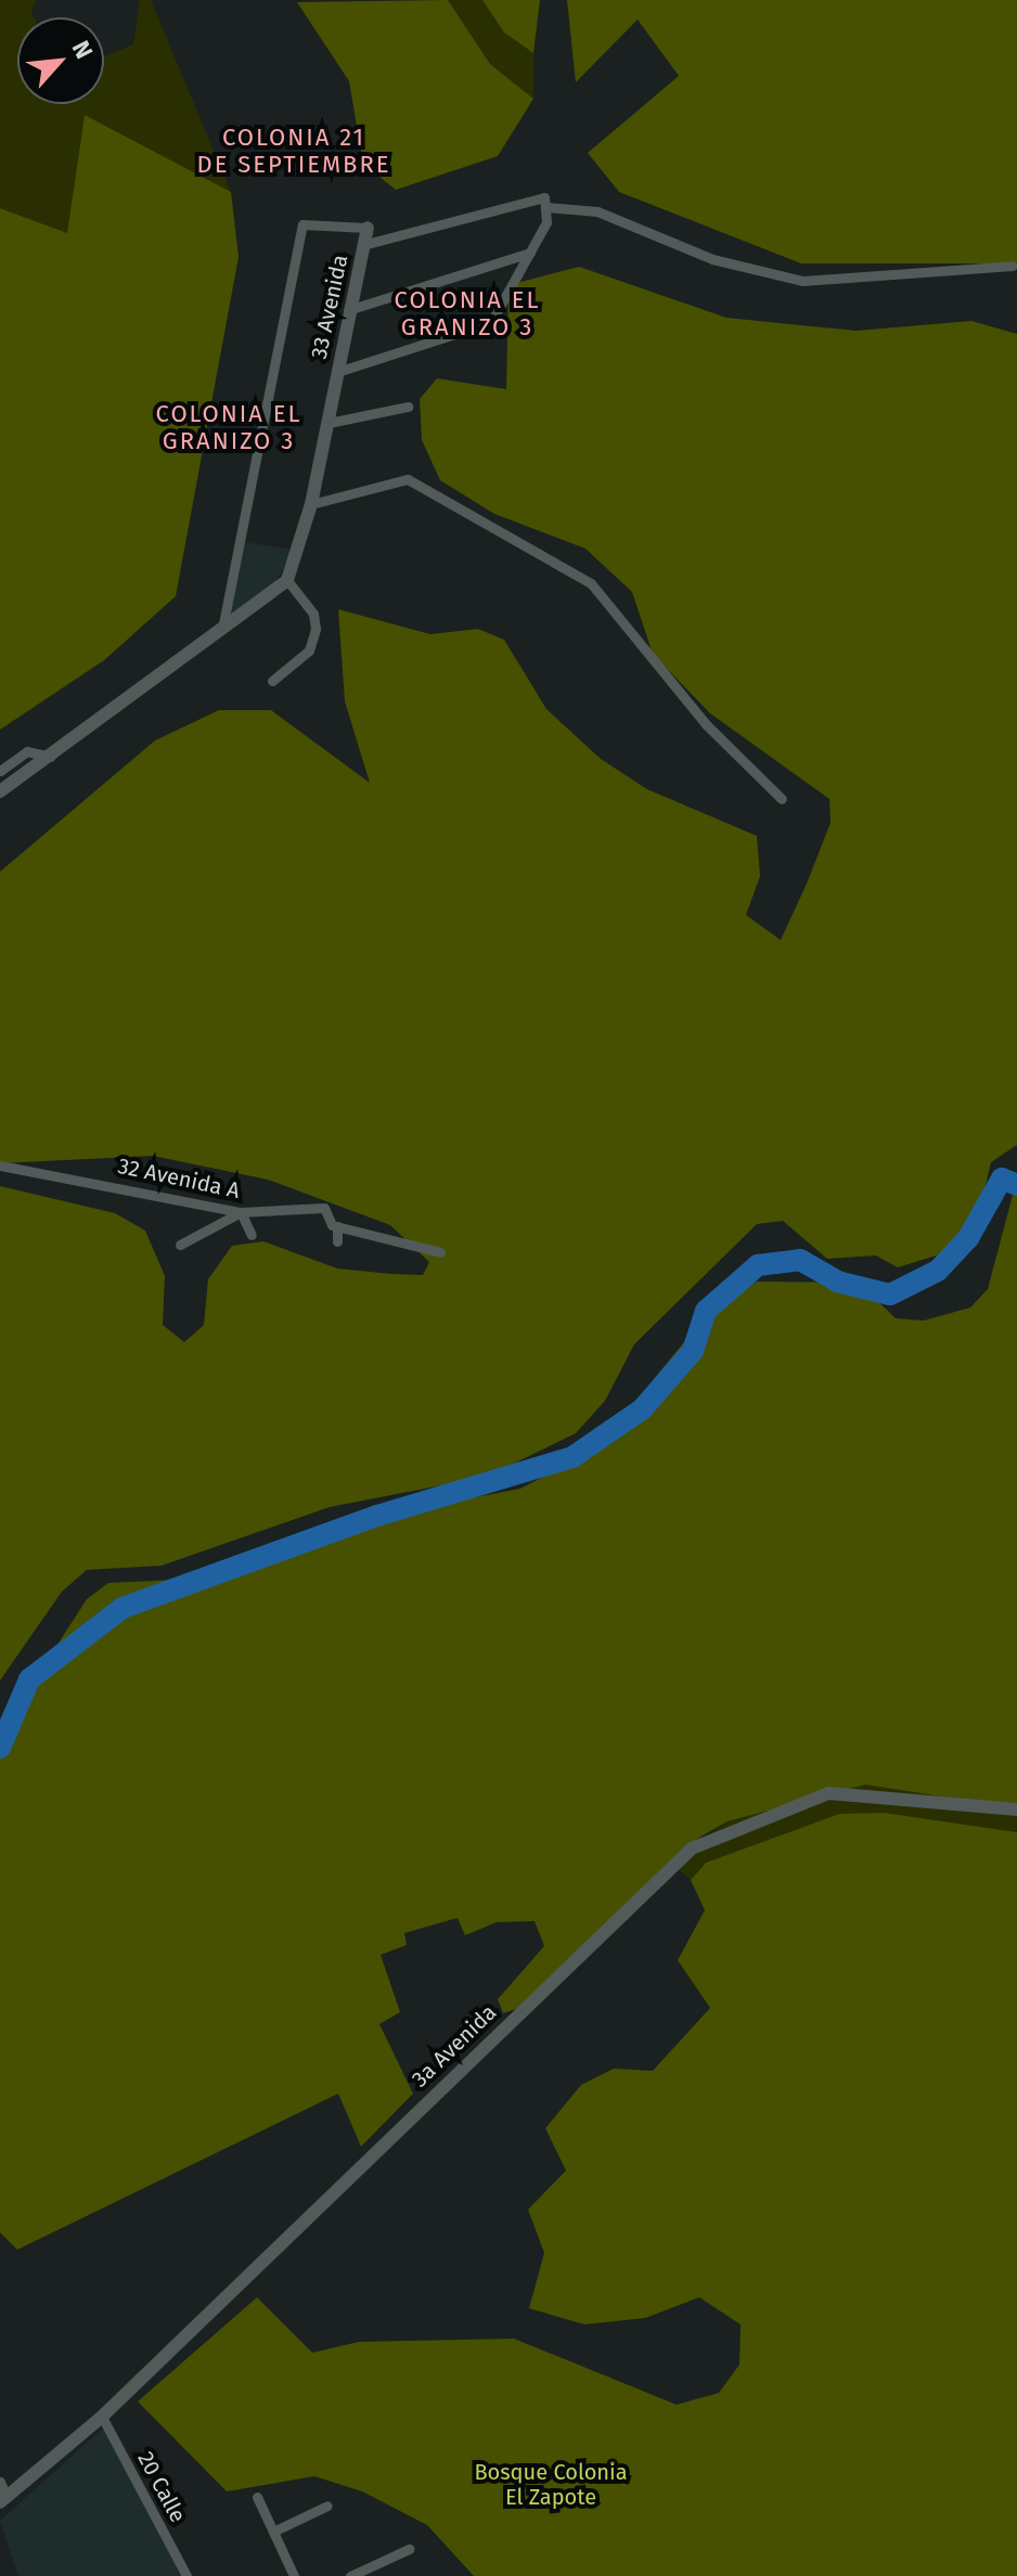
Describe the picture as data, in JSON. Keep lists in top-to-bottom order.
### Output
{
  "streets": {
    "street": [
      "33 Avenida",
      "32 Avenida A",
      "3a Avenida",
      "20 Calle"
    ]
  },
  "crossings": [
    ["3a Avenida", "20 Calle"]
  ],
  "districts": ["COLONIA 21 DE SEPTIEMBRE", "COLONIA EL GRANIZO 3", "COLONIA EL GRANIZO 3"],
  "parks": ["Bosque Colonia El Zapote"],
  "north": "top right"
}
